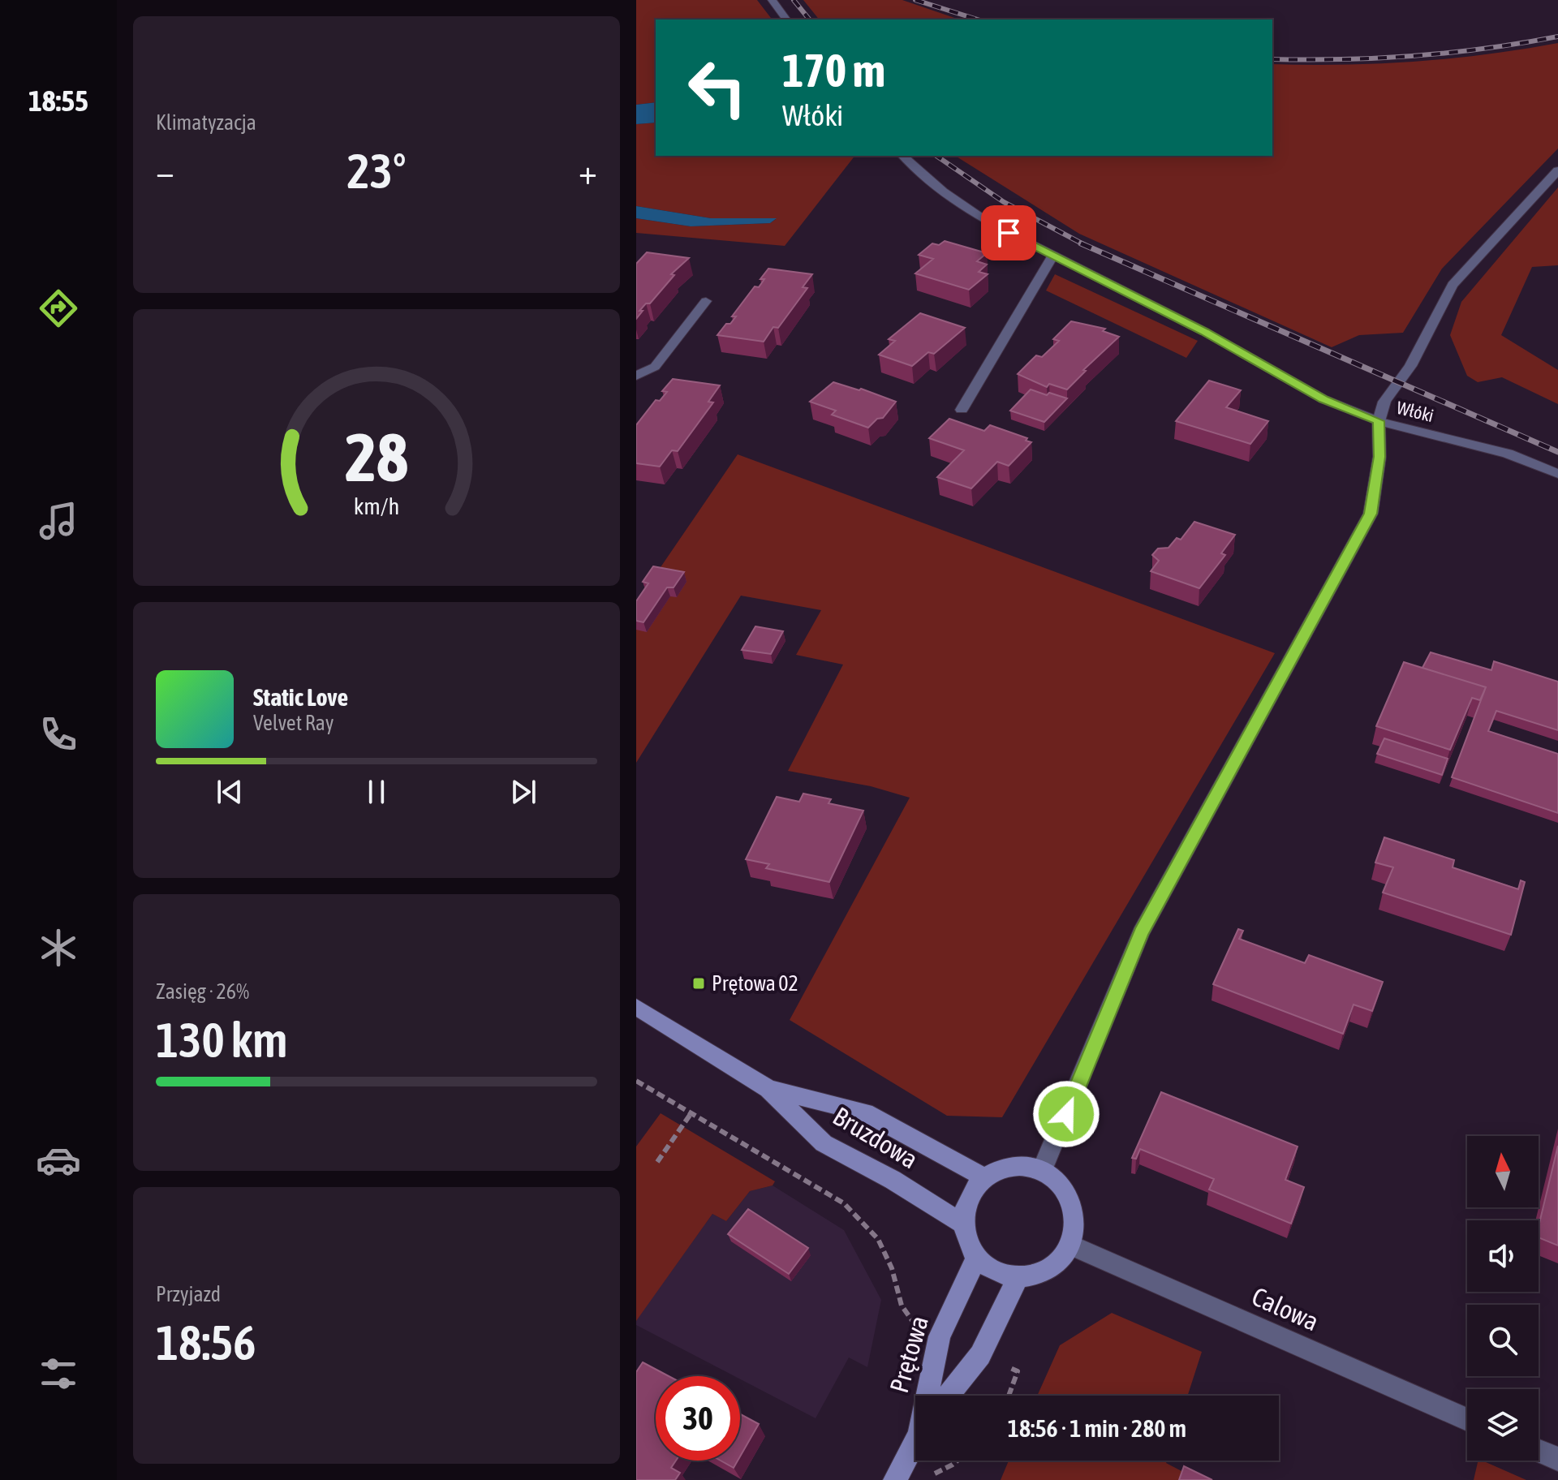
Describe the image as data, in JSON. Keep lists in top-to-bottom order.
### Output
{
  "streets": {
    "street": [
      "Włóki",
      "Bruzdowa",
      "Calowa",
      "Prętowa"
    ]
  },
  "crossings": [
    ["Bruzdowa", "Calowa"],
    ["Bruzdowa", "Prętowa"],
    ["Calowa", "Prętowa"]
  ],
  "places": {
    "transit": ["Prętowa 02"]
  },
  "north": "top",
  "page": {
    "tabs": "18:55",
    "tile": [
      "Klimatyzacja",
      ["Zasięg · 26%", "130 km"],
      ["Przyjazd", "18:56"]
    ],
    "turn": ["170 m", "Włóki"],
    "heat": ["−", "23°", "+"],
    "song": ["Static Love", "Velvet Ray"],
    "limit": "30",
    "trip": "18:56 · 1 min · 280 m",
    "gauge": ["28", "km/h"]
  }
}
